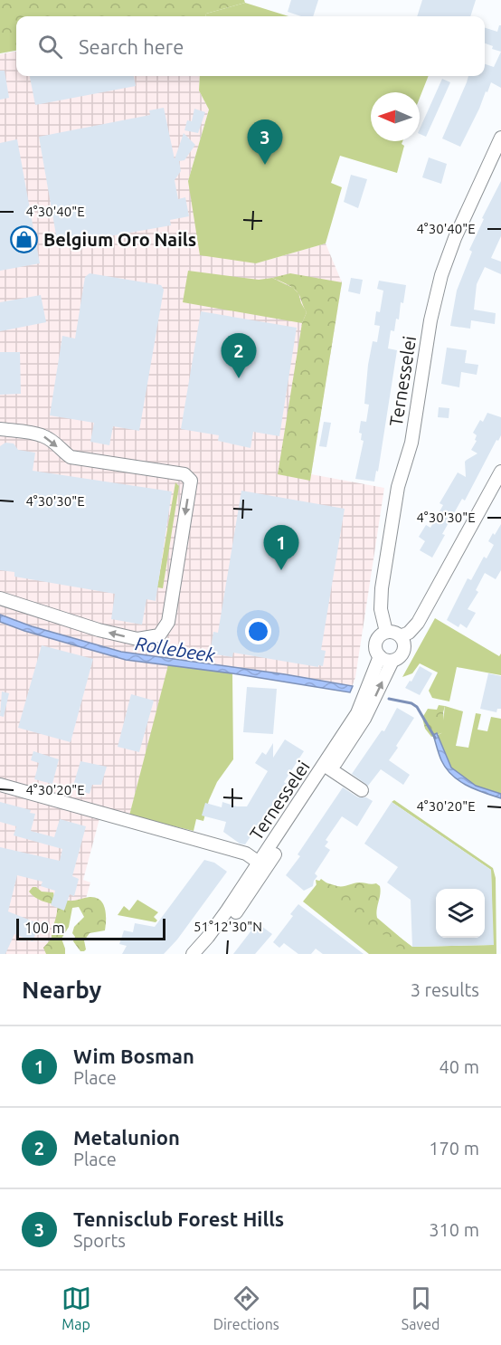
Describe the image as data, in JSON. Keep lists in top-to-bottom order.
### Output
{
  "streets": {
    "street": ["Ternesselei"]
  },
  "water": ["Rollebeek"],
  "places": {
    "shop": ["Belgium Oro Nails"]
  },
  "scale_bar": "100 m",
  "north": "left",
  "page": {
    "search": "Search here",
    "pins": ["3", "2", "1"],
    "scale": "100 m",
    "heading": ["Nearby", "3 results"],
    "list": [
      {
        "mark": "1",
        "name": "Wim Bosman",
        "note": "Place",
        "value": "40 m"
      },
      {
        "mark": "2",
        "name": "Metalunion",
        "note": "Place",
        "value": "170 m"
      },
      {
        "mark": "3",
        "name": "Tennisclub Forest Hills",
        "note": "Sports",
        "value": "310 m"
      }
    ],
    "nav": ["Map", "Directions", "Saved"]
  },
  "coordinates": [
    "4°30'40\"E",
    "4°30'30\"E",
    "4°30'20\"E",
    "51°12'30\"N"
  ]
}
